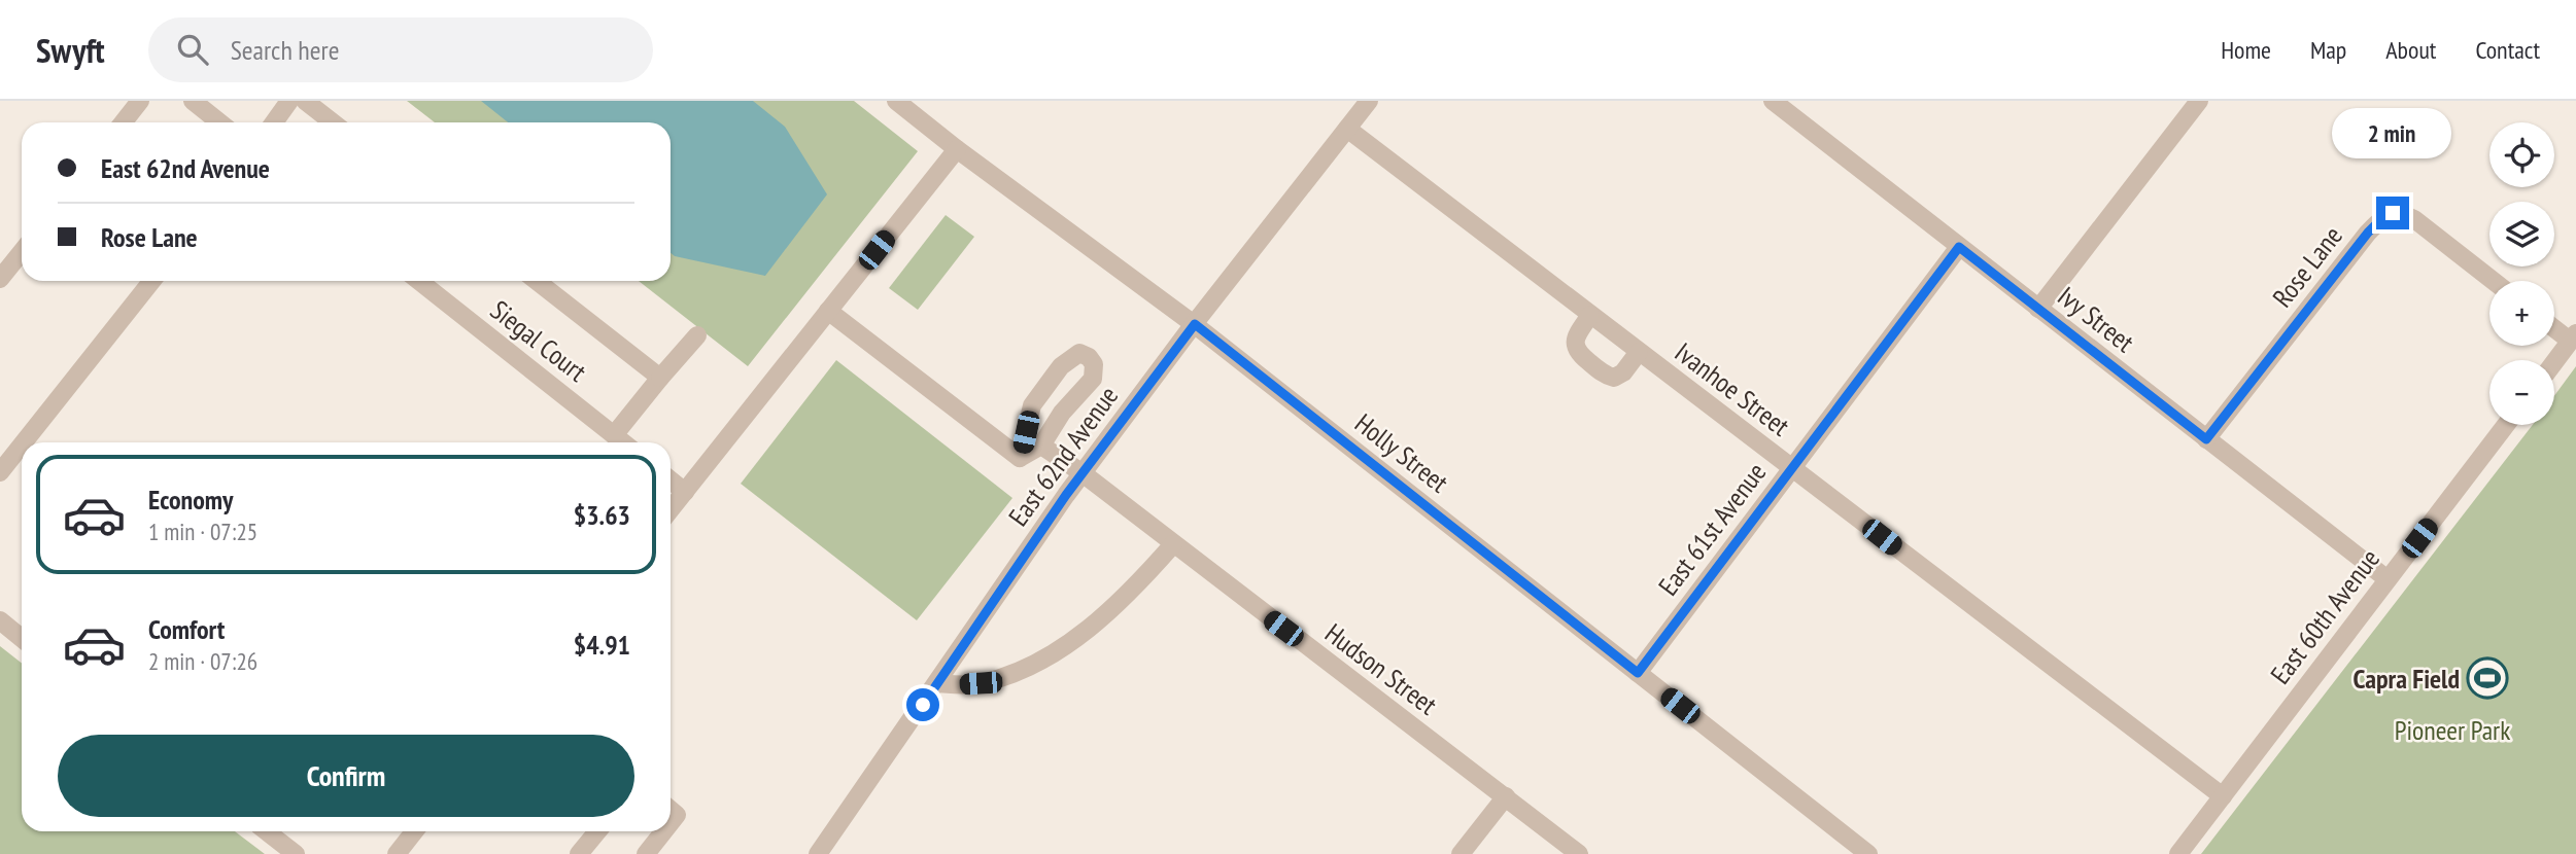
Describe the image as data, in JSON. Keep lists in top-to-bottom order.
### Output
{
  "streets": {
    "street": [
      "Rose Lane",
      "Ivy Street",
      "Siegal Court",
      "Ivanhoe Street",
      "Holly Street",
      "East 62nd Avenue",
      "East 61st Avenue",
      "East 60th Avenue",
      "Hudson Street"
    ]
  },
  "crossings": [
    ["Rose Lane", "Ivy Street"],
    ["Ivy Street", "East 61st Avenue"],
    ["Ivy Street", "East 60th Avenue"],
    ["Ivanhoe Street", "East 62nd Avenue"],
    ["Ivanhoe Street", "East 61st Avenue"],
    ["Ivanhoe Street", "East 60th Avenue"],
    ["Holly Street", "East 62nd Avenue"],
    ["Holly Street", "East 61st Avenue"],
    ["East 62nd Avenue", "Hudson Street"]
  ],
  "parks": ["Pioneer Park"],
  "places": {
    "sports": ["Capra Field"]
  },
  "page": {
    "header": "Swyft",
    "search": "Search here",
    "nav": [
      "Home",
      "Map",
      "About",
      "Contact"
    ],
    "bubble": "2 min",
    "map_buttons": ["+", "−"],
    "banner": ["East 62nd Avenue", "Rose Lane"],
    "list": [
      {
        "name": "Economy",
        "note": "1 min · 07:25",
        "value": "$3.63"
      },
      {
        "name": "Comfort",
        "note": "2 min · 07:26",
        "value": "$4.91"
      }
    ],
    "buttons": "Confirm"
  }
}
